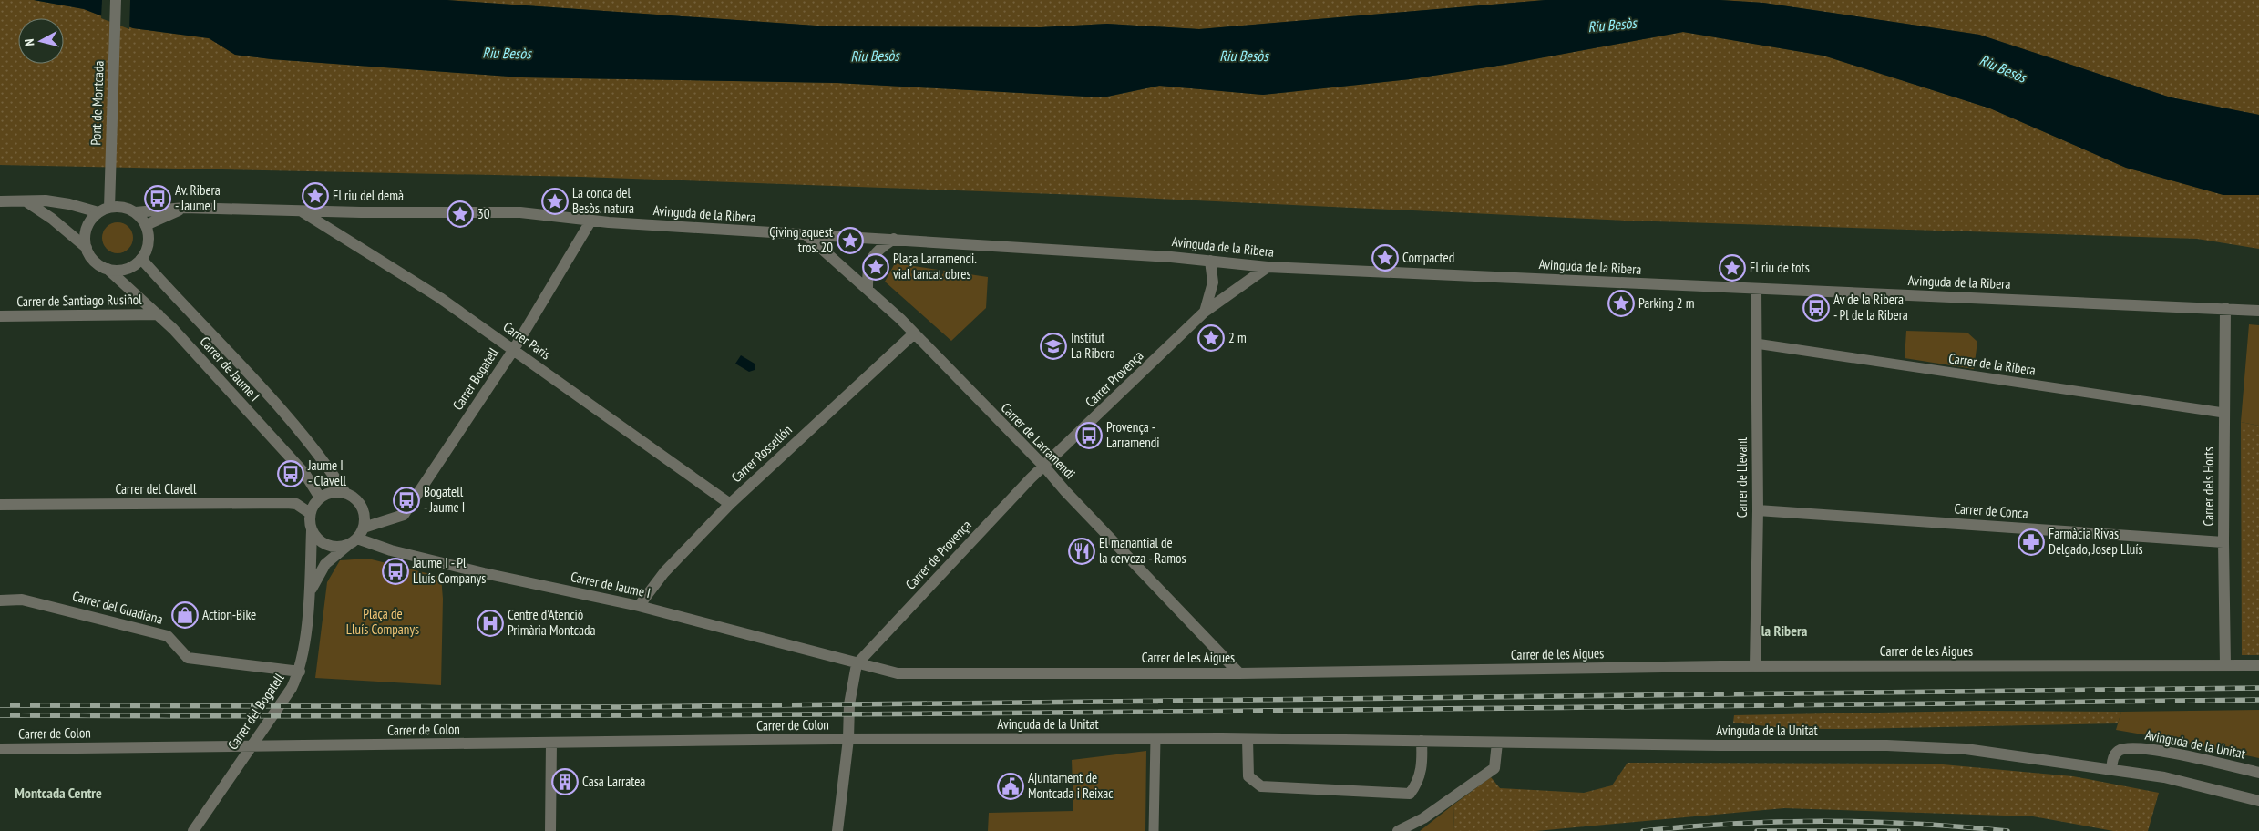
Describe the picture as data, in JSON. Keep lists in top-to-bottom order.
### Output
{
  "streets": {
    "street": [
      "Pont de Montcada",
      "Avinguda de la Ribera",
      "Carrer de Santiago Rusiñol",
      "Carrer Paris",
      "Carrer de la Ribera",
      "Carrer de Jaume I",
      "Carrer Bogatell",
      "Carrer Provença",
      "Carrer de Larramendi",
      "Carrer Rossellón",
      "Carrer de Llevant",
      "Carrer dels Horts",
      "Carrer del Clavell",
      "Carrer de Conca",
      "Carrer de Provença",
      "Carrer del Guadiana",
      "Carrer de les Aigues",
      "Carrer del Bogatell",
      "Avinguda de la Unitat",
      "Carrer de Colon"
    ]
  },
  "crossings": [
    ["Pont de Montcada", "Avinguda de la Ribera"],
    ["Pont de Montcada", "Carrer de Jaume I"],
    ["Avinguda de la Ribera", "Carrer Paris"],
    ["Avinguda de la Ribera", "Carrer de Jaume I"],
    ["Avinguda de la Ribera", "Carrer Bogatell"],
    ["Avinguda de la Ribera", "Carrer Provença"],
    ["Avinguda de la Ribera", "Carrer de Larramendi"],
    ["Avinguda de la Ribera", "Carrer de Llevant"],
    ["Avinguda de la Ribera", "Carrer dels Horts"],
    ["Carrer de Santiago Rusiñol", "Carrer de Jaume I"],
    ["Carrer Paris", "Carrer Bogatell"],
    ["Carrer Paris", "Carrer Rossellón"],
    ["Carrer de la Ribera", "Carrer de Llevant"],
    ["Carrer de la Ribera", "Carrer dels Horts"],
    ["Carrer de Jaume I", "Carrer Bogatell"],
    ["Carrer de Jaume I", "Carrer Rossellón"],
    ["Carrer de Jaume I", "Carrer del Clavell"],
    ["Carrer de Jaume I", "Carrer de Provença"],
    ["Carrer de Jaume I", "Carrer de les Aigues"],
    ["Carrer de Jaume I", "Carrer del Bogatell"],
    ["Carrer Bogatell", "Carrer del Clavell"],
    ["Carrer Bogatell", "Carrer del Bogatell"],
    ["Carrer Provença", "Carrer de Larramendi"],
    ["Carrer Provença", "Carrer de Provença"],
    ["Carrer de Larramendi", "Carrer Rossellón"],
    ["Carrer de Larramendi", "Carrer de Provença"],
    ["Carrer de Larramendi", "Carrer de les Aigues"],
    ["Carrer de Llevant", "Carrer de Conca"],
    ["Carrer de Llevant", "Carrer de les Aigues"],
    ["Carrer dels Horts", "Carrer de Conca"],
    ["Carrer dels Horts", "Carrer de les Aigues"],
    ["Carrer del Clavell", "Carrer del Bogatell"],
    ["Carrer de Provença", "Carrer de les Aigues"],
    ["Carrer del Guadiana", "Carrer del Bogatell"],
    ["Carrer del Bogatell", "Carrer de Colon"],
    ["Avinguda de la Unitat", "Carrer de Colon"]
  ],
  "districts": ["la Ribera", "Montcada Centre"],
  "water": ["Riu Besòs"],
  "parks": ["Plaça de Lluís Companys"],
  "places": {
    "place": [
      "El riu del demà",
      "La conca del Besòs. natura",
      "30",
      "Çiving aquest tros. 20",
      "Compacted",
      "Plaça Larramendi. vial tancat obres",
      "El riu de tots",
      "Parking 2 m",
      "2 m"
    ],
    "bus stop": [
      "Av. Ribera - Jaume I",
      "Av de la Ribera - Pl de la Ribera",
      "Provença - Larramendi",
      "Jaume I - Clavell",
      "Bogatell - Jaume I",
      "Jaume I - Pl Lluís Companys"
    ],
    "school or university": ["Institut La Ribera"],
    "pharmacy": ["Farmàcia Rivas Delgado, Josep Lluís"],
    "restaurant": ["El manantial de la cerveza - Ramos"],
    "shop": ["Action-Bike"],
    "hospital": ["Centre d'Atenció Primària Montcada"],
    "building": ["Casa Larratea"],
    "public building": ["Ajuntament de Montcada i Reixac"]
  },
  "north": "left"
}
